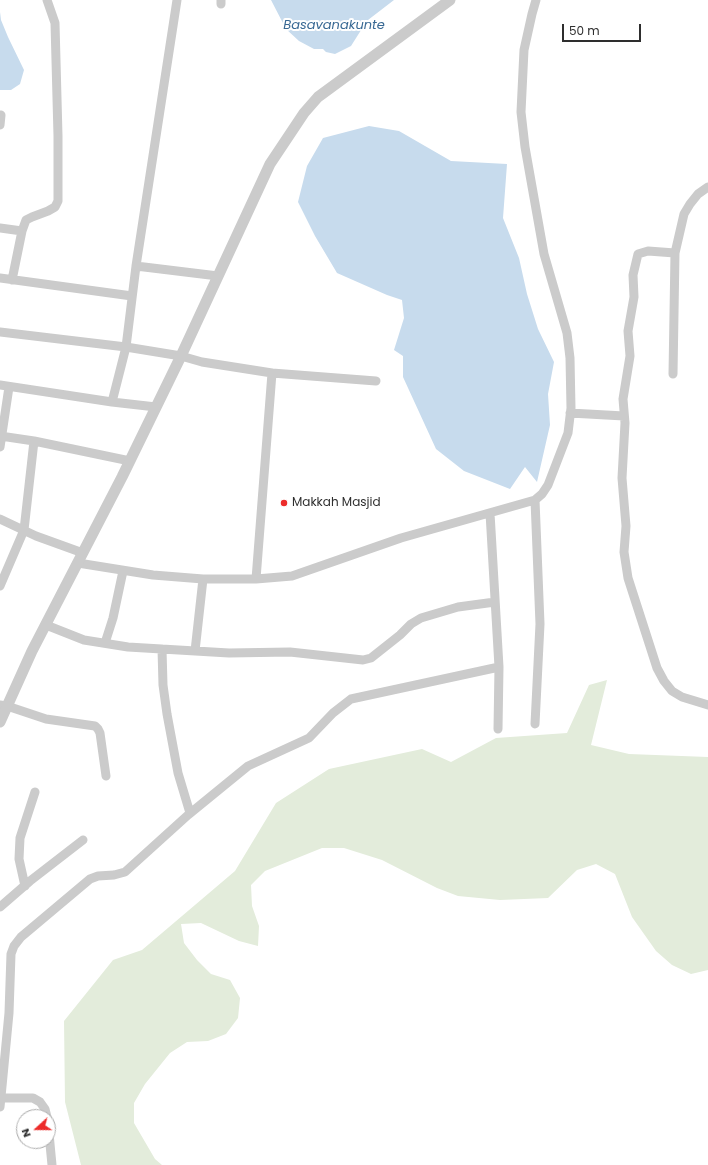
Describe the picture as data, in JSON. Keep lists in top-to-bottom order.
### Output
{
  "water": ["Basavanakunte"],
  "places": ["Makkah Masjid"],
  "scale_bar": "50 m",
  "north": "left"
}
